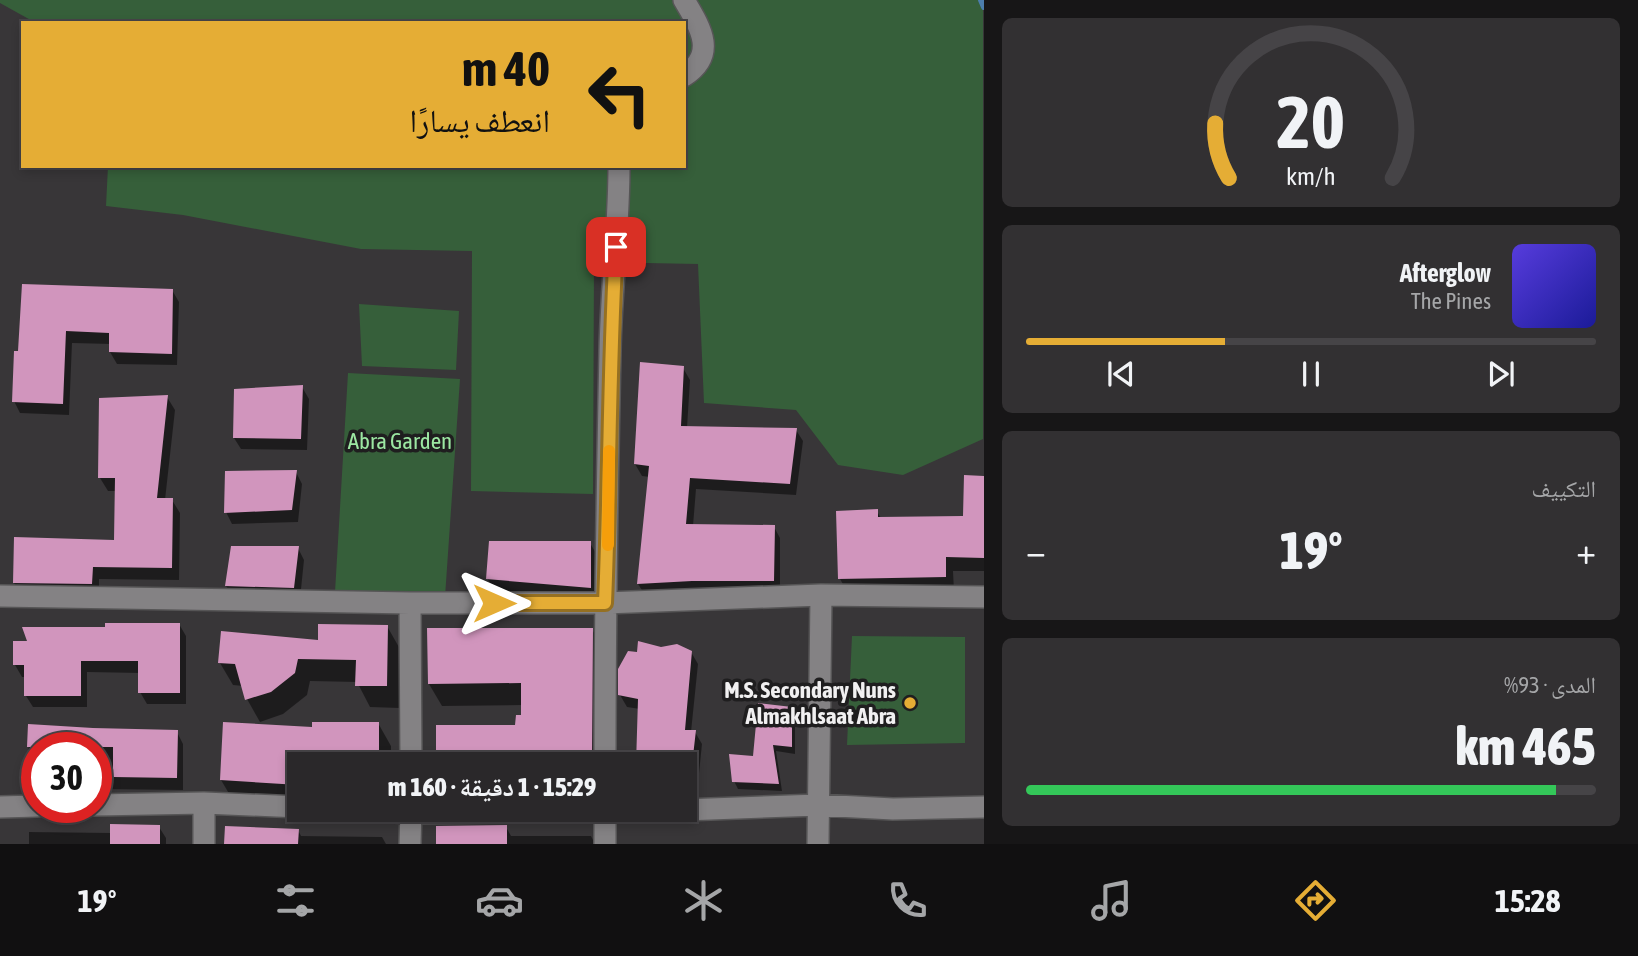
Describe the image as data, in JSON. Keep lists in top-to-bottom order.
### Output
{
  "parks": ["Abra Garden"],
  "places": ["M.S. Secondary Nuns Almakhlsaat Abra"],
  "page": {
    "turn": ["40 m", "انعطف يسارًا"],
    "song": ["Afterglow", "The Pines"],
    "tile": [
      "التكييف",
      ["المدى · 93%", "465 km"]
    ],
    "heat": ["−", "19°", "+"],
    "limit": "30",
    "trip": "15:29 · 1 دقيقة · 160 m",
    "tabs": ["15:28", "19°"],
    "gauge": ["20", "km/h"]
  }
}
